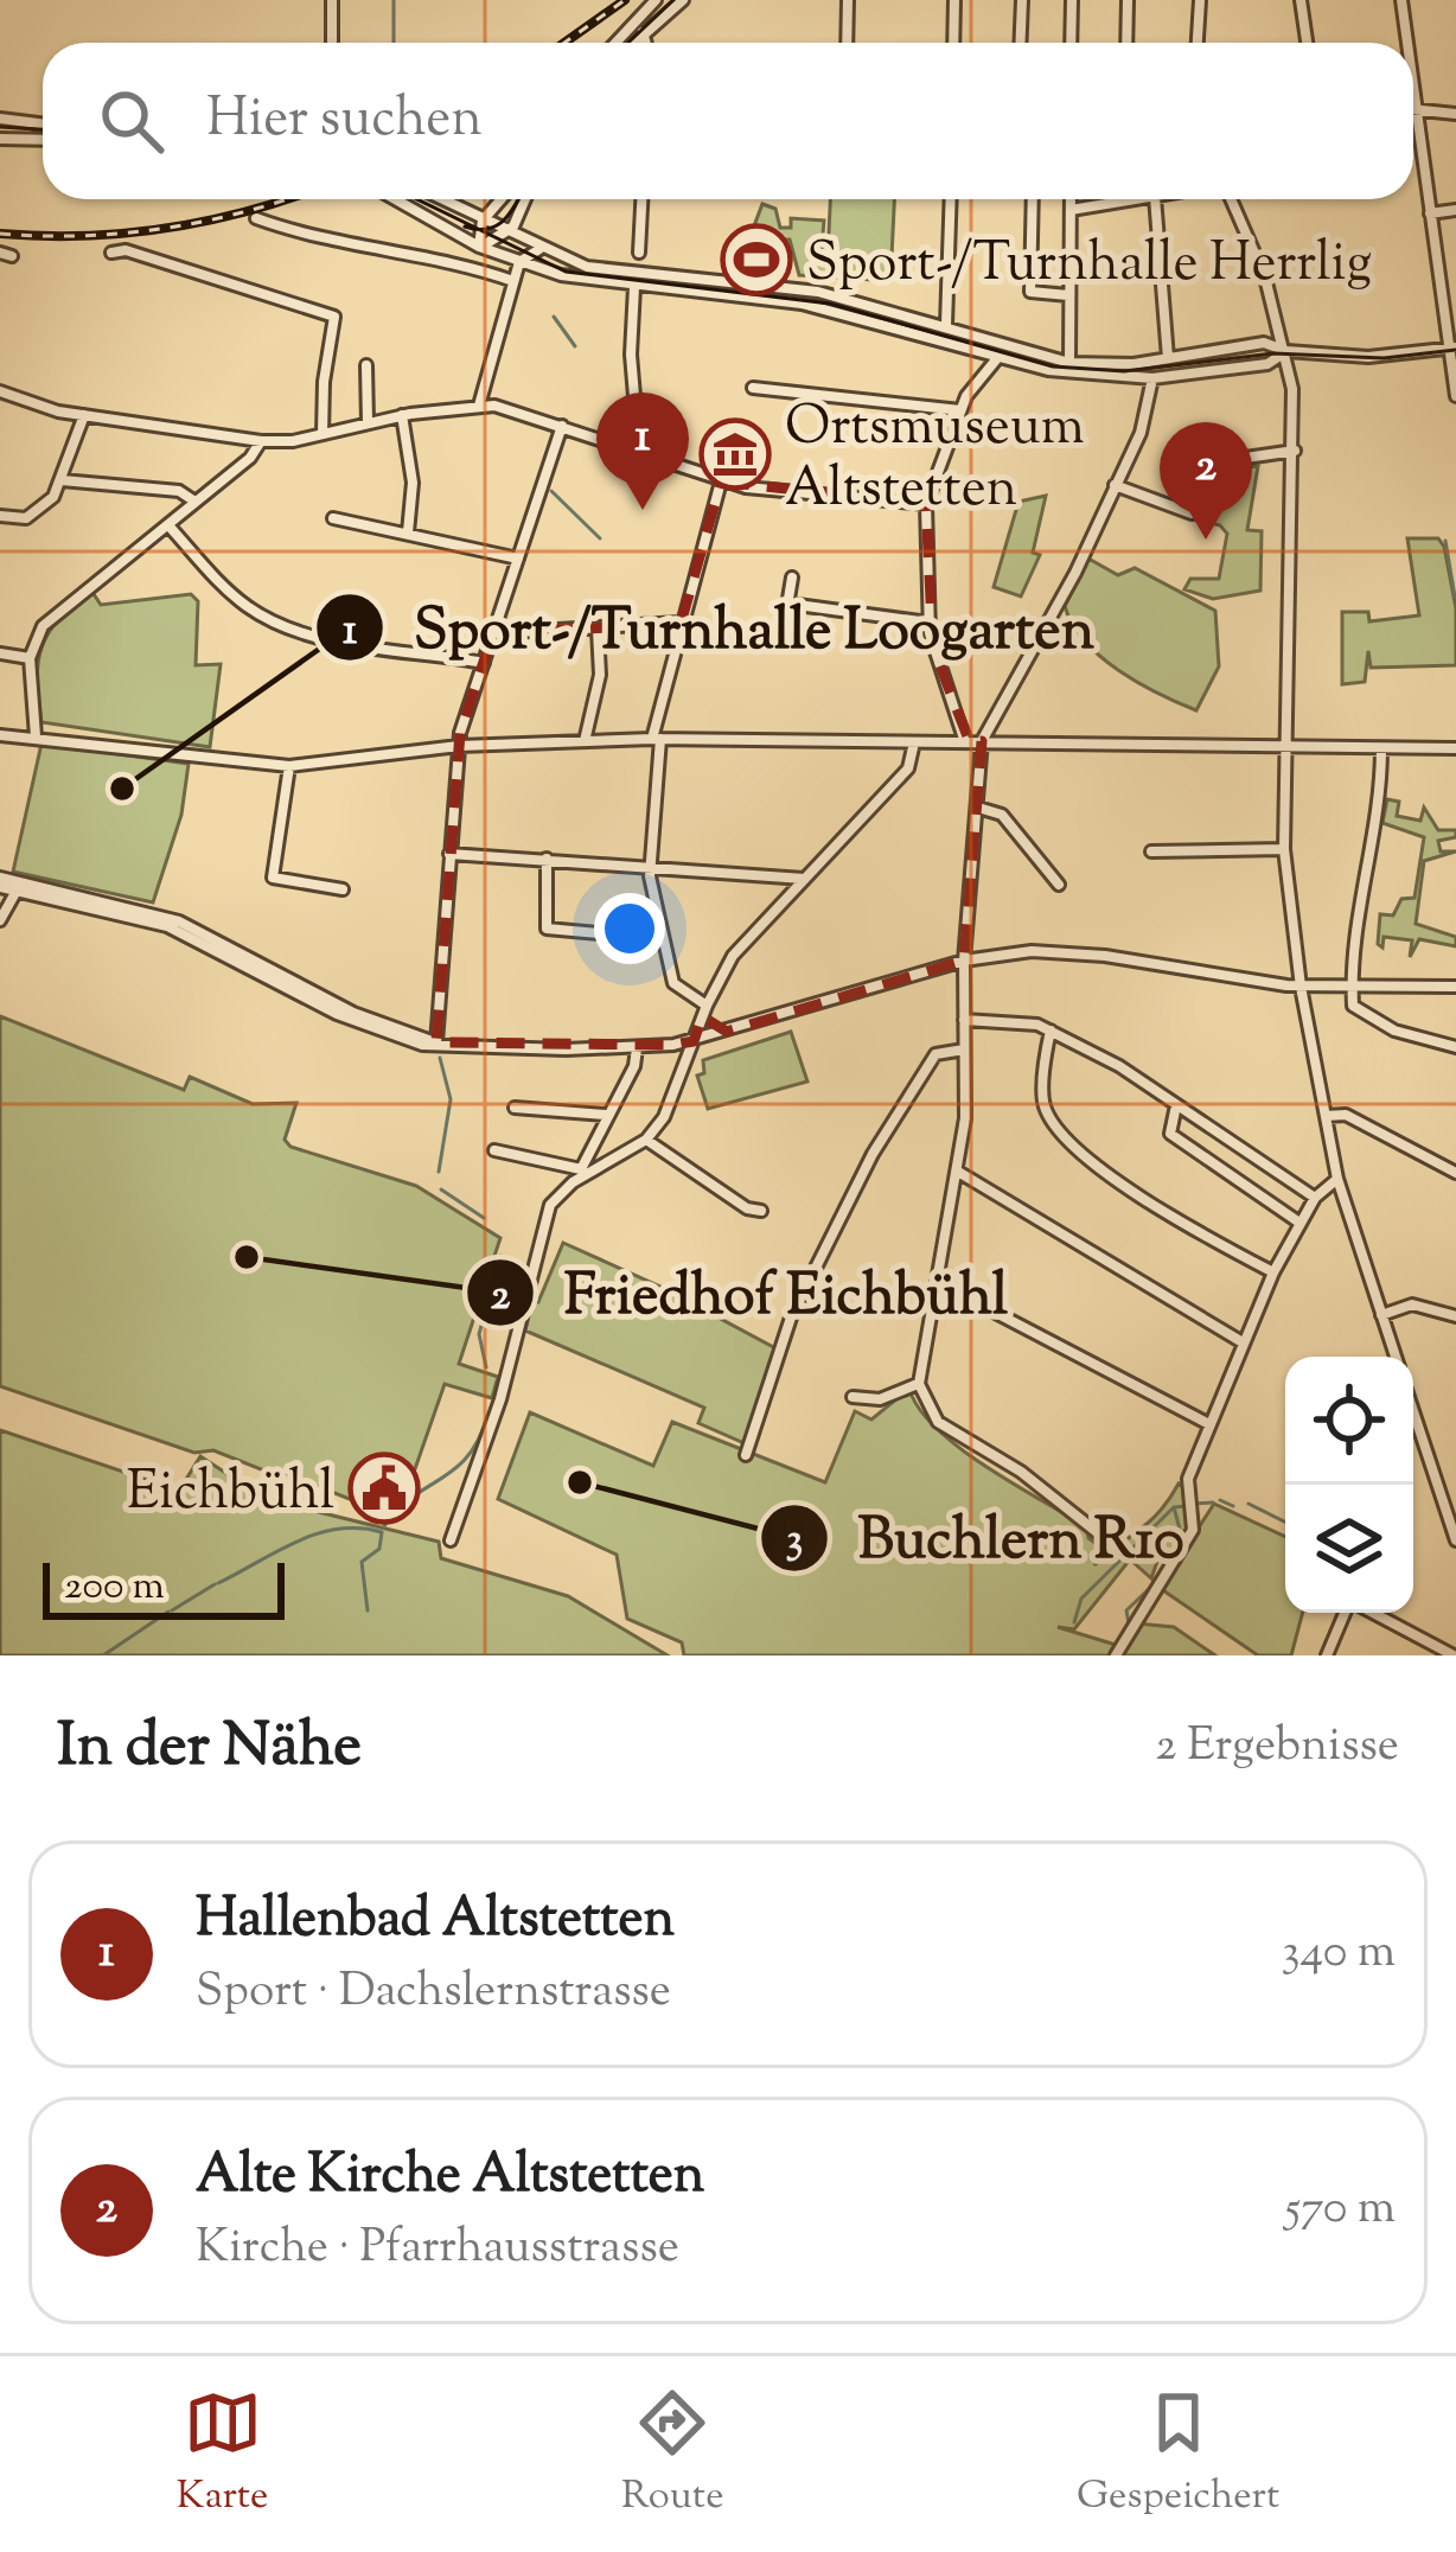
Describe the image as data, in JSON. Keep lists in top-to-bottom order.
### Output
{
  "places": {
    "sports": ["Sport-/Turnhalle Herrlig"],
    "museum": ["Ortsmuseum Altstetten"],
    "other": ["Sport-/Turnhalle Loogarten", "Friedhof Eichbühl", "Buchlern R10"],
    "public building": ["Eichbühl"]
  },
  "scale_bar": "200 m",
  "page": {
    "search": "Hier suchen",
    "pins": ["1", "2"],
    "scale": "200 m",
    "heading": ["In der Nähe", "2 Ergebnisse"],
    "list": [
      {
        "mark": "1",
        "name": "Hallenbad Altstetten",
        "note": "Sport · Dachslernstrasse",
        "value": "340 m"
      },
      {
        "mark": "2",
        "name": "Alte Kirche Altstetten",
        "note": "Kirche · Pfarrhausstrasse",
        "value": "570 m"
      }
    ],
    "nav": ["Karte", "Route", "Gespeichert"]
  }
}
